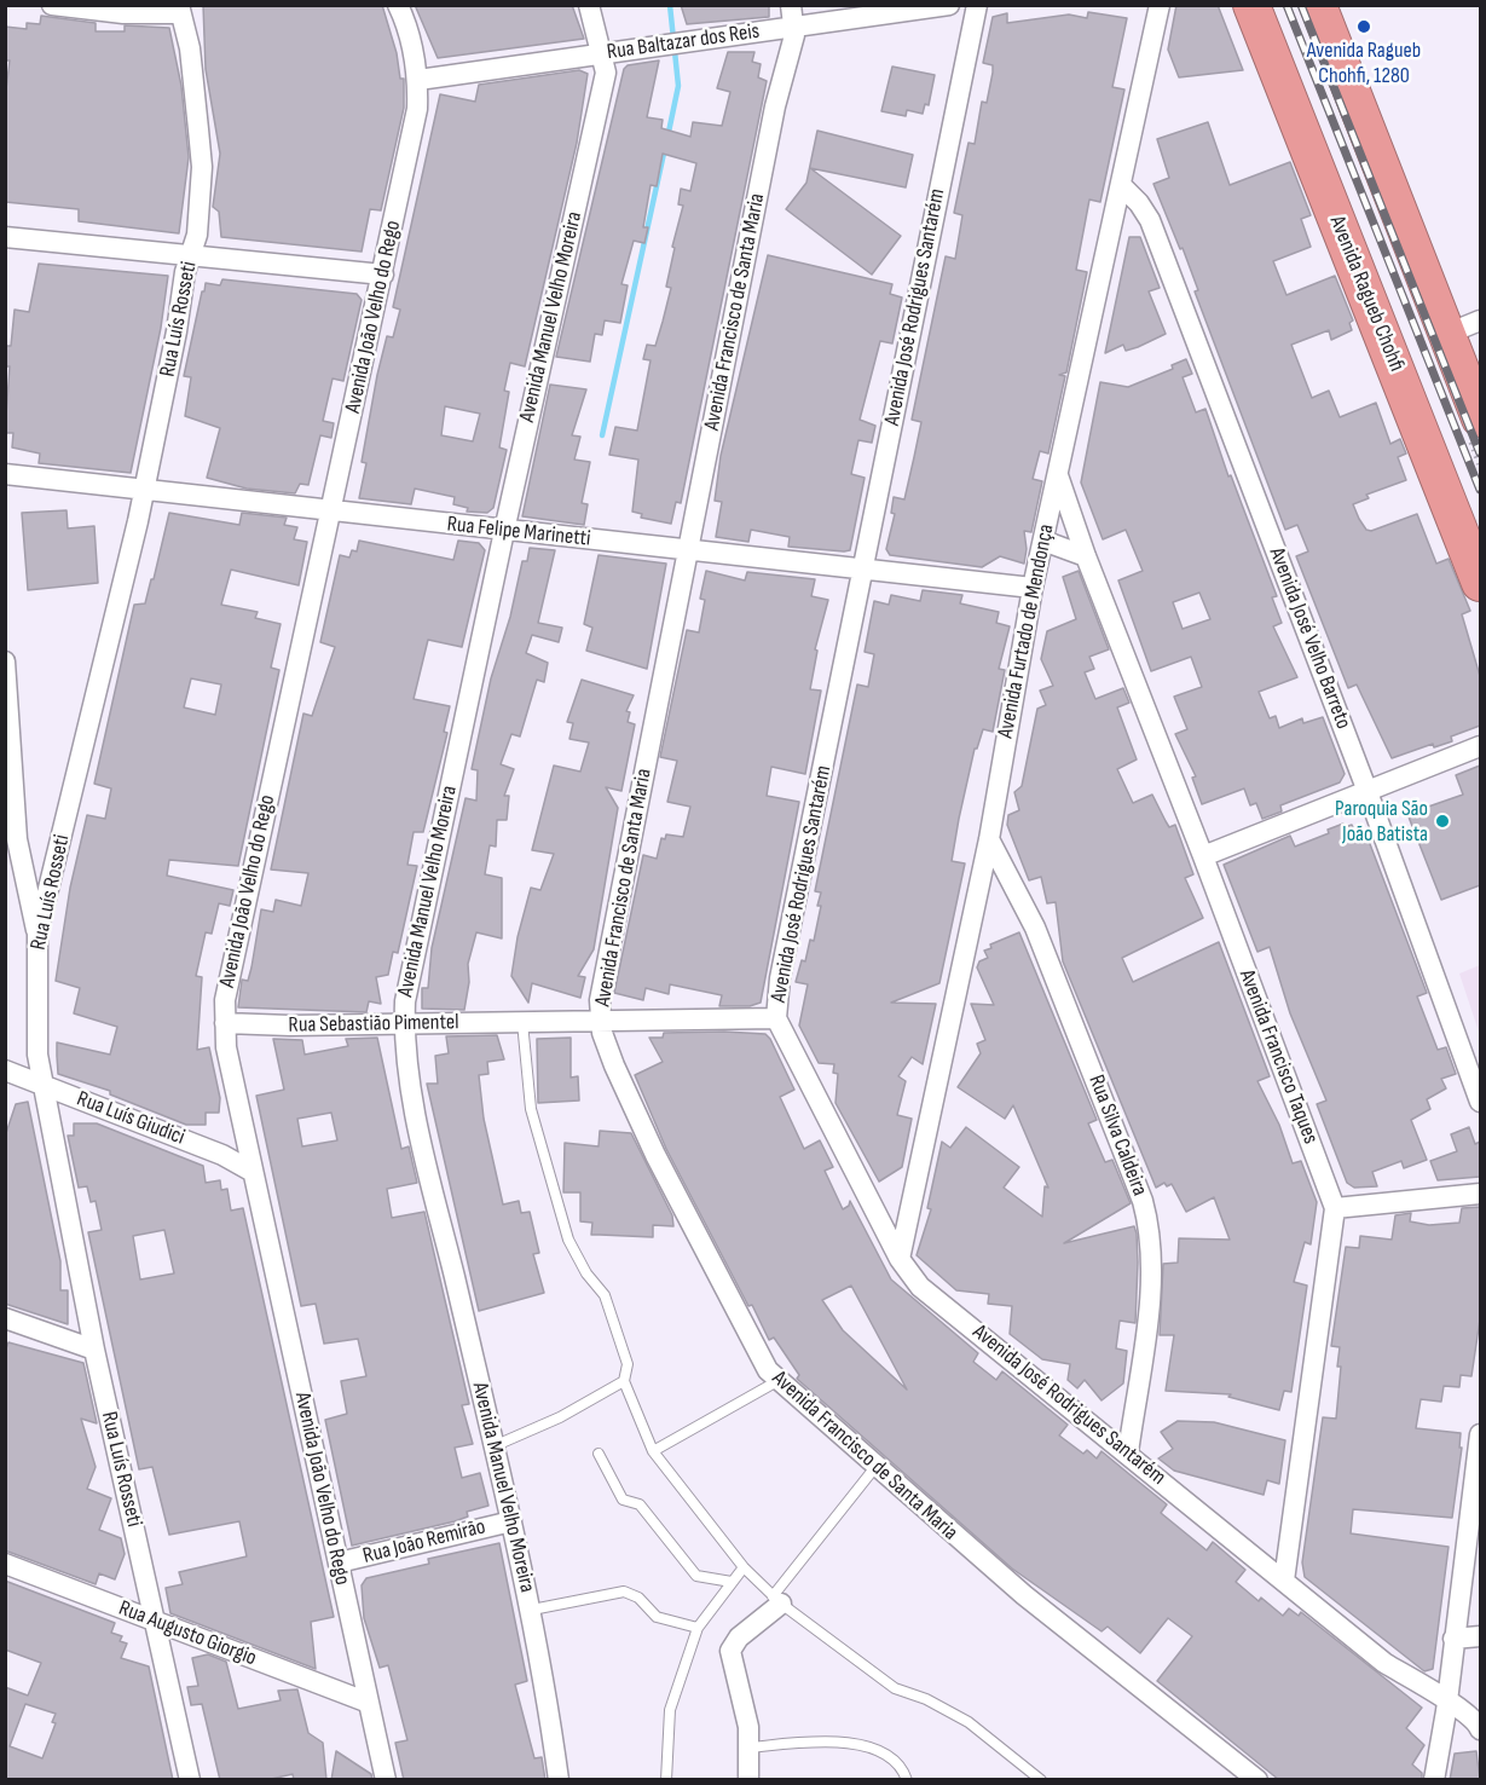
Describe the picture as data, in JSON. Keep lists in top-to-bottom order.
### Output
{
  "streets": {
    "highway": ["Avenida Ragueb Chohfi"],
    "street": [
      "Rua Baltazar dos Reis",
      "Avenida José Rodrigues Santarém",
      "Avenida Francisco de Santa Maria",
      "Avenida João Velho do Rego",
      "Avenida Manuel Velho Moreira",
      "Rua Luís Rosseti",
      "Rua Felipe Marinetti",
      "Avenida Furtado de Mendonça",
      "Avenida José Velho Barreto",
      "Rua Sebastião Pimentel",
      "Avenida Francisco Taques",
      "Rua Luís Giudici",
      "Rua Silva Caldeira",
      "Rua João Remirão",
      "Rua Augusto Giorgio"
    ]
  },
  "crossings": [
    ["Rua Baltazar dos Reis", "Avenida Francisco de Santa Maria"],
    ["Rua Baltazar dos Reis", "Avenida João Velho do Rego"],
    ["Rua Baltazar dos Reis", "Avenida Manuel Velho Moreira"],
    ["Avenida José Rodrigues Santarém", "Rua Felipe Marinetti"],
    ["Avenida José Rodrigues Santarém", "Avenida Furtado de Mendonça"],
    ["Avenida José Rodrigues Santarém", "Rua Sebastião Pimentel"],
    ["Avenida José Rodrigues Santarém", "Avenida Francisco Taques"],
    ["Avenida José Rodrigues Santarém", "Rua Silva Caldeira"],
    ["Avenida Francisco de Santa Maria", "Rua Felipe Marinetti"],
    ["Avenida Francisco de Santa Maria", "Rua Sebastião Pimentel"],
    ["Avenida João Velho do Rego", "Rua Felipe Marinetti"],
    ["Avenida João Velho do Rego", "Rua Sebastião Pimentel"],
    ["Avenida João Velho do Rego", "Rua Luís Giudici"],
    ["Avenida João Velho do Rego", "Rua João Remirão"],
    ["Avenida João Velho do Rego", "Rua Augusto Giorgio"],
    ["Avenida Manuel Velho Moreira", "Rua Felipe Marinetti"],
    ["Avenida Manuel Velho Moreira", "Rua Sebastião Pimentel"],
    ["Avenida Manuel Velho Moreira", "Rua João Remirão"],
    ["Rua Luís Rosseti", "Rua Felipe Marinetti"],
    ["Rua Luís Rosseti", "Rua Luís Giudici"],
    ["Rua Luís Rosseti", "Rua Augusto Giorgio"],
    ["Rua Felipe Marinetti", "Avenida Furtado de Mendonça"],
    ["Avenida Furtado de Mendonça", "Avenida José Velho Barreto"],
    ["Avenida Furtado de Mendonça", "Avenida Francisco Taques"],
    ["Avenida Furtado de Mendonça", "Rua Silva Caldeira"]
  ],
  "places": ["Avenida Ragueb Chohfi, 1280", "Paroquia São João Batista"]
}
